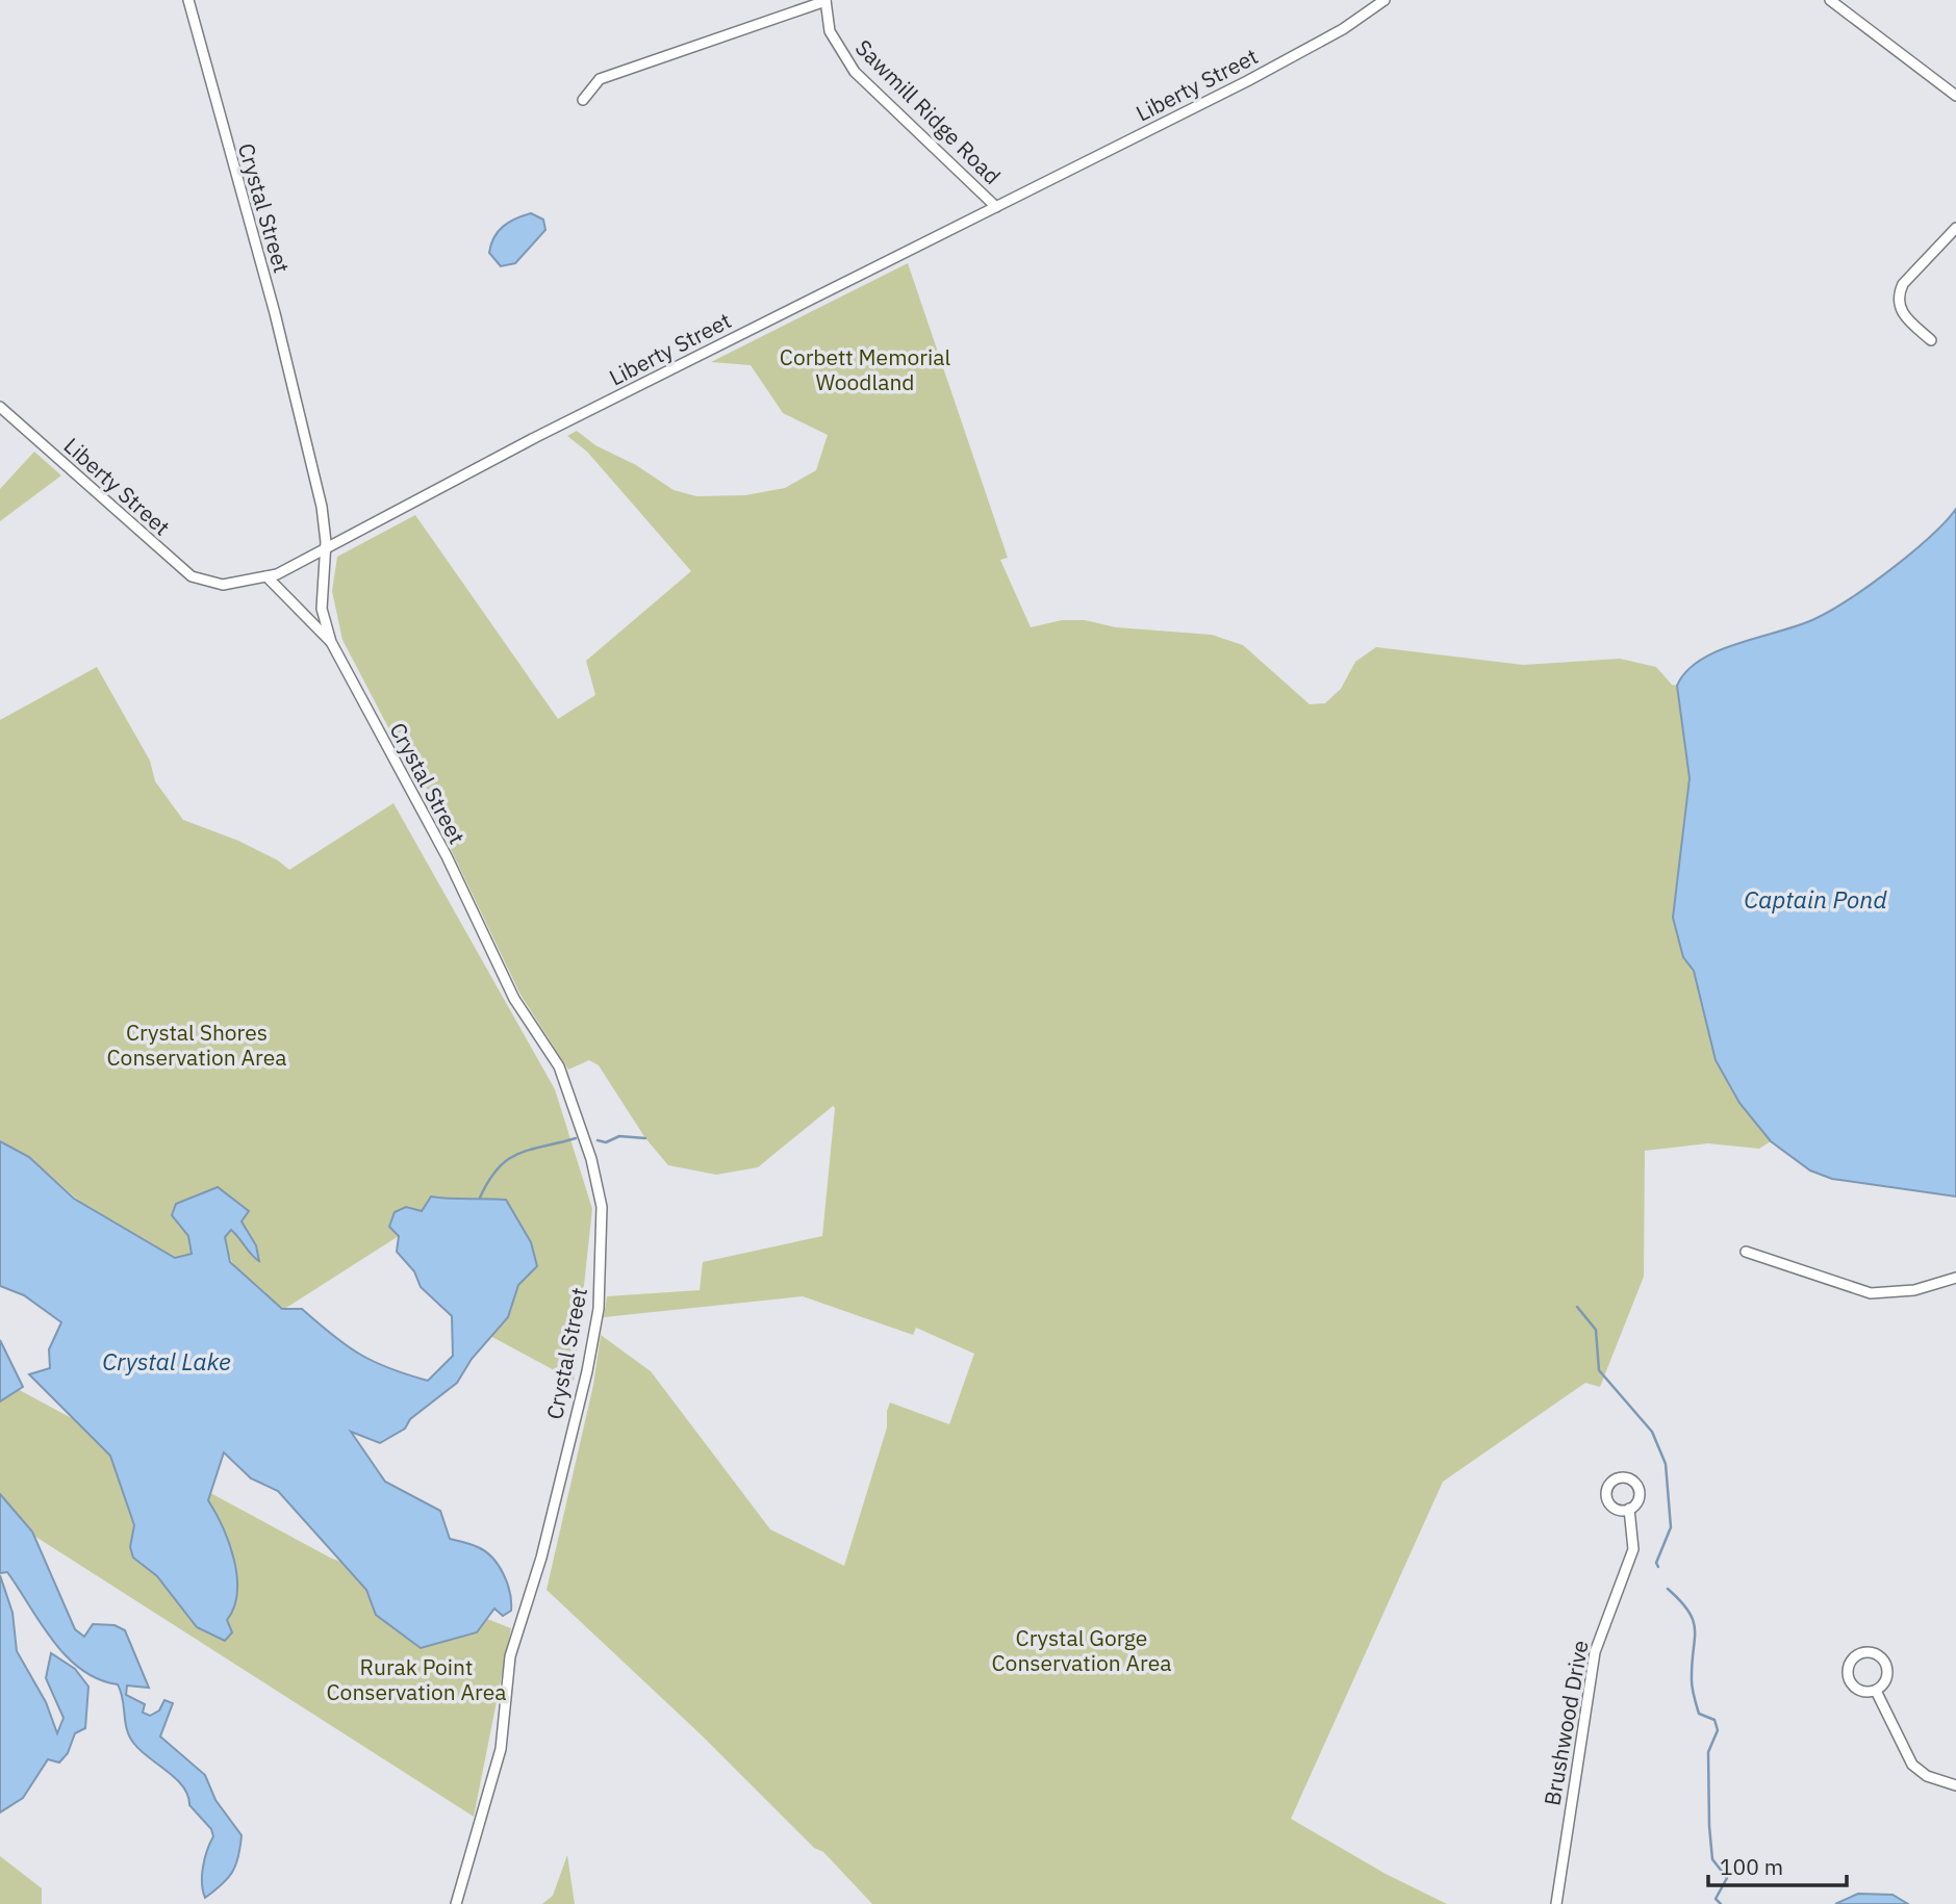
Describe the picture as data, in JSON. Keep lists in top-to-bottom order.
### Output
{
  "streets": {
    "street": [
      "Liberty Street",
      "Sawmill Ridge Road",
      "Crystal Street",
      "Brushwood Drive"
    ]
  },
  "crossings": [
    ["Liberty Street", "Sawmill Ridge Road"],
    ["Liberty Street", "Crystal Street"]
  ],
  "water": ["Captain Pond", "Crystal Lake"],
  "parks": [
    "Corbett Memorial Woodland",
    "Crystal Shores Conservation Area",
    "Crystal Gorge Conservation Area",
    "Rurak Point Conservation Area"
  ],
  "scale_bar": "100 m"
}
